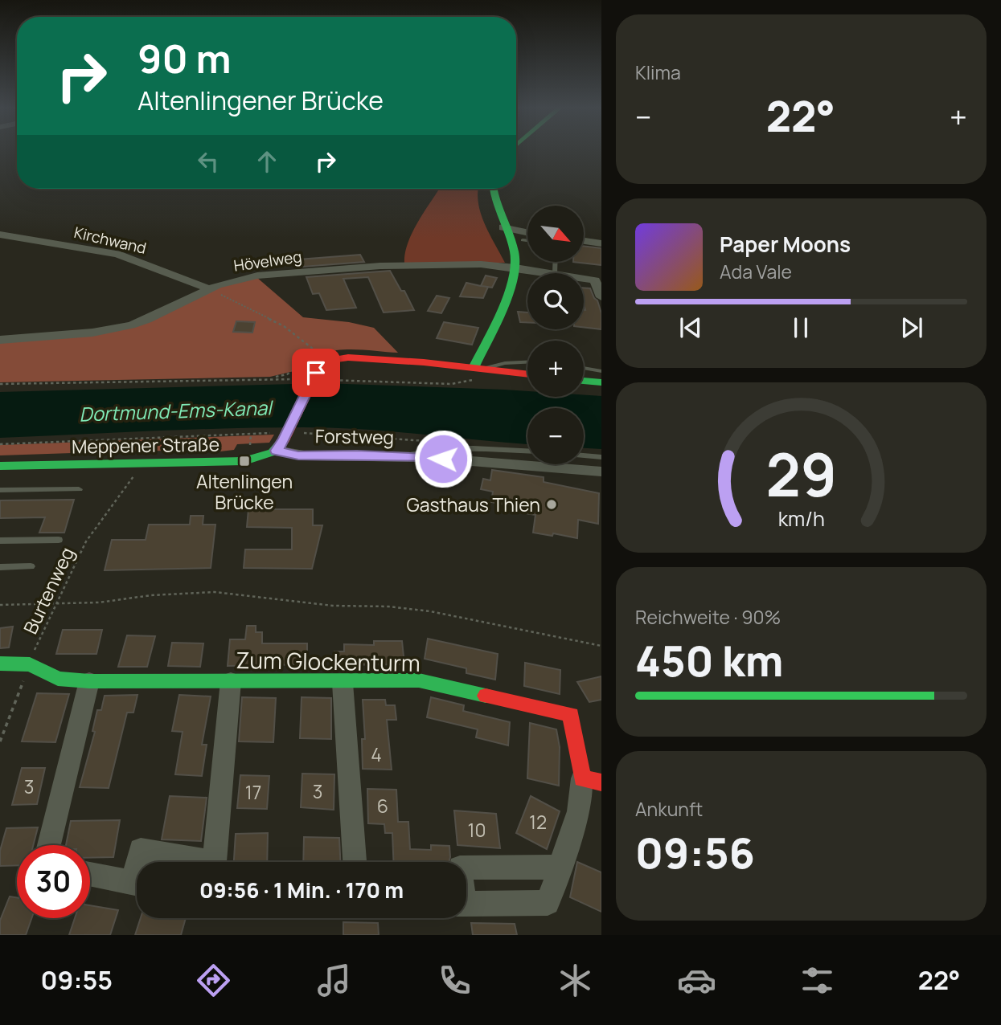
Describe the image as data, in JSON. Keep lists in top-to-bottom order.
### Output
{
  "streets": {
    "main road": ["Meppener Straße", "Zum Glockenturm"],
    "street": ["Kirchwand", "Hövelweg", "Forstweg"],
    "path": ["Burtenweg"]
  },
  "crossings": [
    ["Kirchwand", "Hövelweg"],
    ["Forstweg", "Meppener Straße"],
    ["Meppener Straße", "Burtenweg"],
    ["Burtenweg", "Zum Glockenturm"]
  ],
  "water": ["Dortmund-Ems-Kanal"],
  "places": {
    "transit": ["Altenlingen Brücke"],
    "other": ["Gasthaus Thien"]
  },
  "house_numbers": [
    "4",
    "3",
    "3",
    "17",
    "6",
    "12",
    "10"
  ],
  "north": "bottom right",
  "page": {
    "tile": [
      "Klima",
      ["Reichweite · 90%", "450 km"],
      ["Ankunft", "09:56"]
    ],
    "turn": ["90 m", "Altenlingener Brücke"],
    "heat": ["−", "22°", "+"],
    "map_buttons": ["+", "−"],
    "song": ["Paper Moons", "Ada Vale"],
    "limit": "30",
    "trip": "09:56 · 1 Min. · 170 m",
    "tabs": ["09:55", "22°"],
    "gauge": ["29", "km/h"]
  }
}
